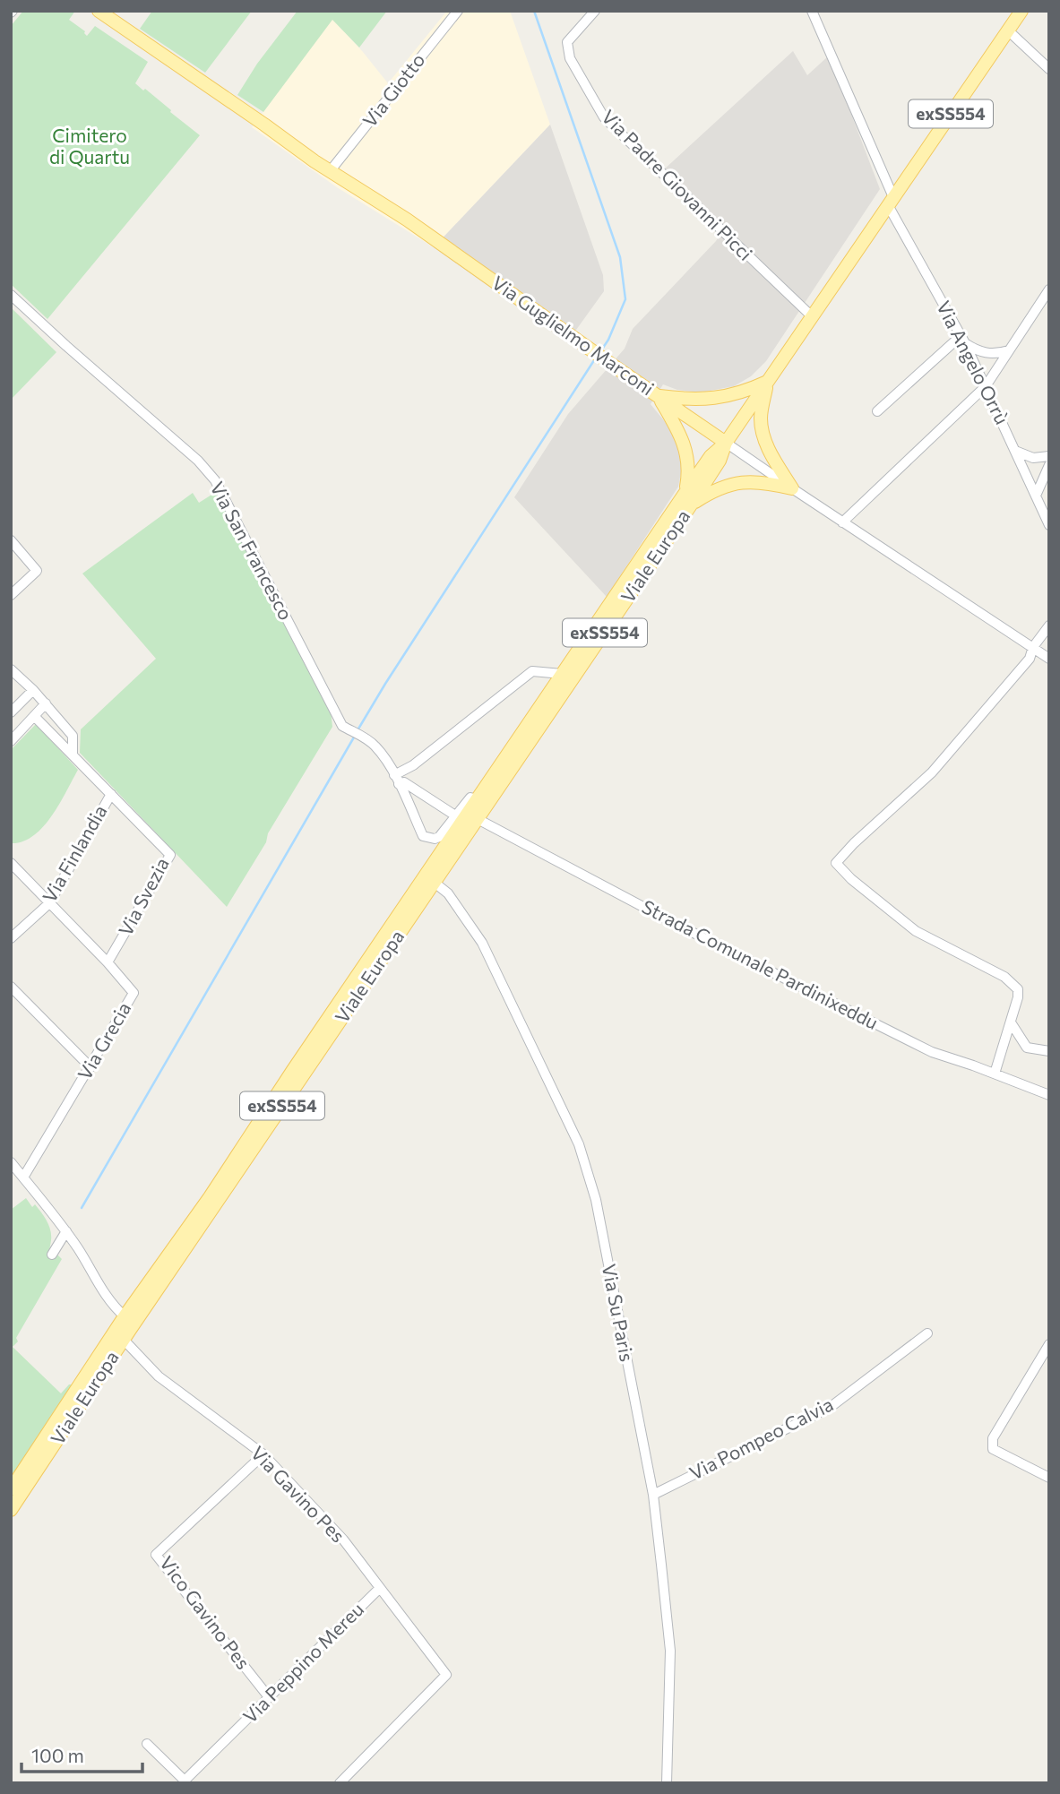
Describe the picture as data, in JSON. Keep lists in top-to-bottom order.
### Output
{
  "streets": {
    "main road": ["exSS554", "Via Guglielmo Marconi", "Viale Europa"],
    "street": [
      "Via Giotto",
      "Via Padre Giovanni Picci",
      "Via Angelo Orrù",
      "Via San Francesco",
      "Via Finlandia",
      "Via Svezia",
      "Strada Comunale Pardinixeddu",
      "Via Grecia",
      "Via Su Paris",
      "Via Pompeo Calvia",
      "Via Gavino Pes",
      "Vico Gavino Pes",
      "Via Peppino Mereu"
    ]
  },
  "crossings": [
    ["Via Giotto", "Via Guglielmo Marconi"],
    ["Via Padre Giovanni Picci", "Viale Europa"],
    ["Via Guglielmo Marconi", "Viale Europa"],
    ["Via Angelo Orrù", "Viale Europa"],
    ["Via San Francesco", "Viale Europa"],
    ["Viale Europa", "Strada Comunale Pardinixeddu"],
    ["Viale Europa", "Via Su Paris"],
    ["Viale Europa", "Via Gavino Pes"],
    ["Via Finlandia", "Via Svezia"],
    ["Via Finlandia", "Via Grecia"],
    ["Via Svezia", "Via Grecia"],
    ["Via Su Paris", "Via Pompeo Calvia"],
    ["Via Gavino Pes", "Vico Gavino Pes"],
    ["Via Gavino Pes", "Via Peppino Mereu"],
    ["Vico Gavino Pes", "Via Peppino Mereu"]
  ],
  "parks": ["Cimitero di Quartu"],
  "scale_bar": "100 m"
}
